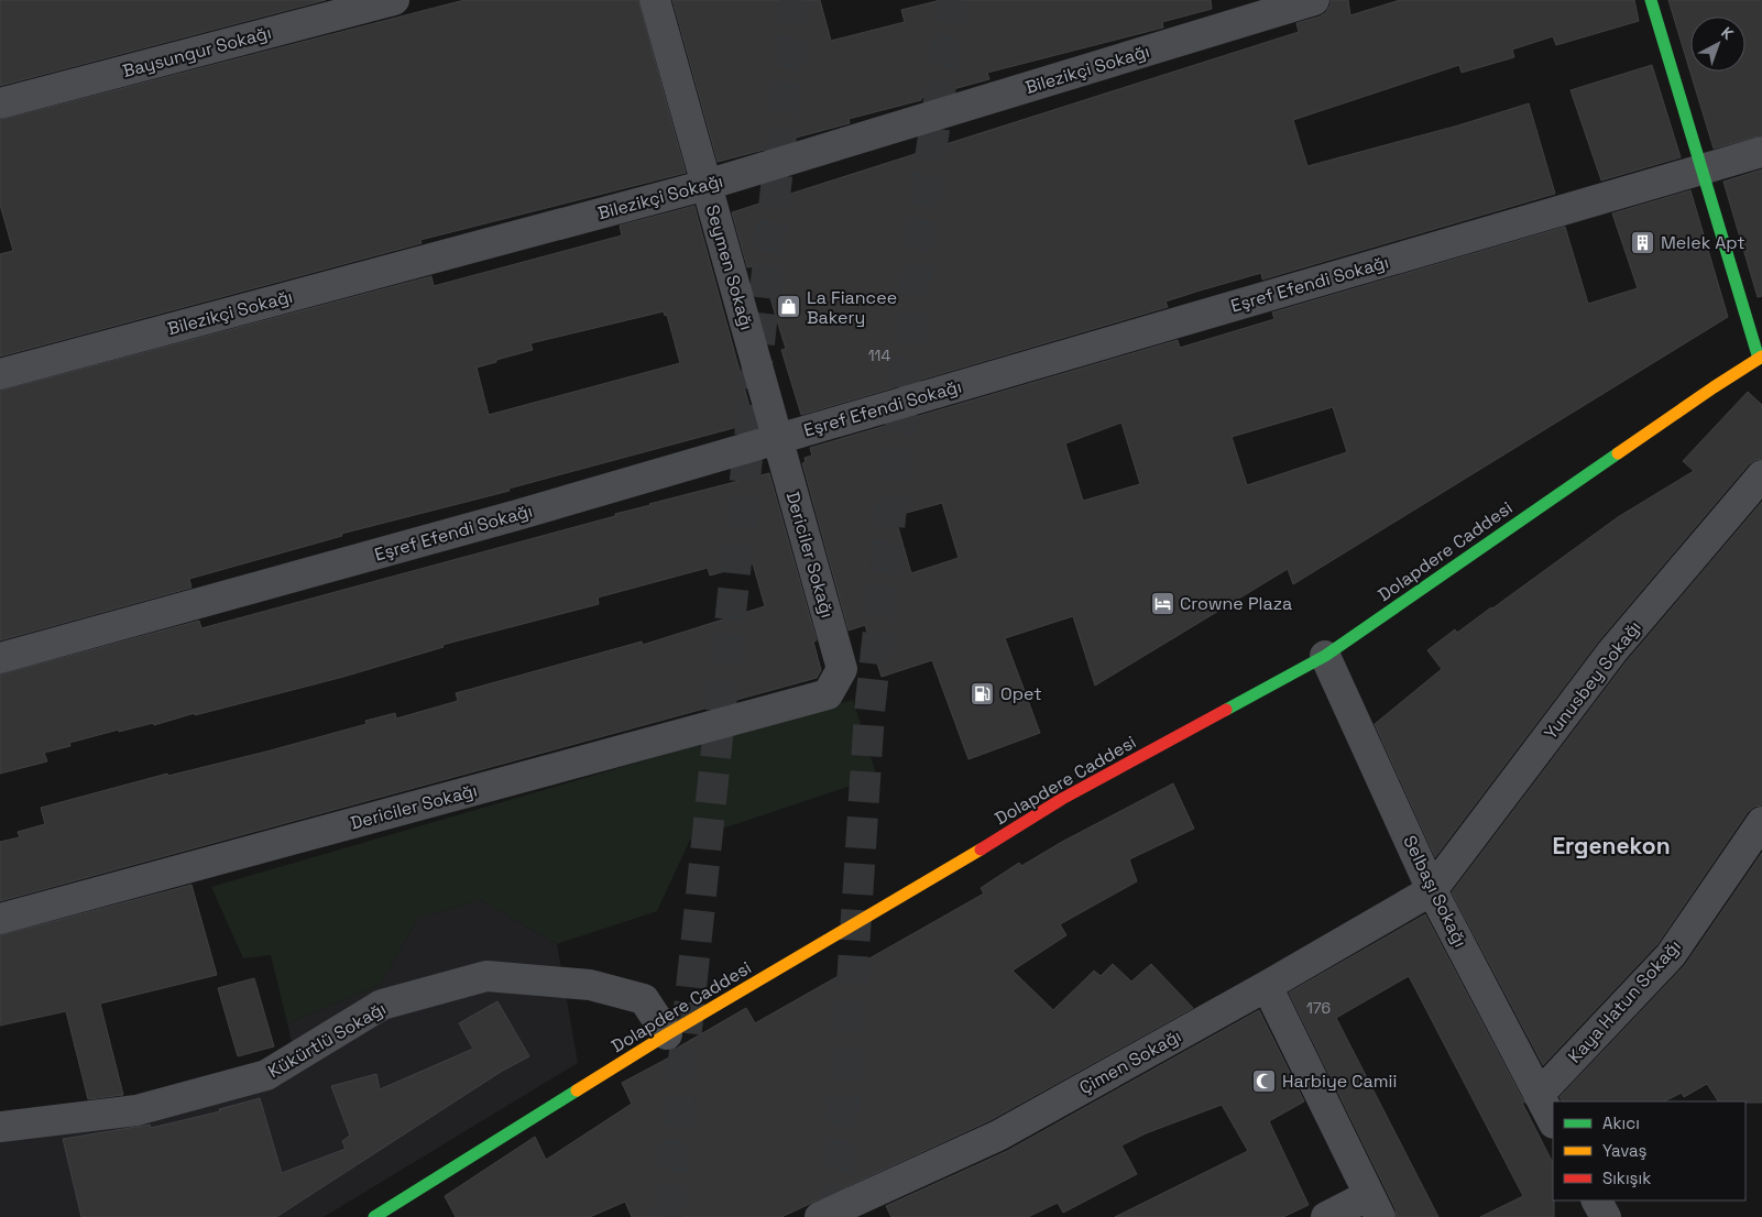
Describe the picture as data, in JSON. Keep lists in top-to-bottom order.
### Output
{
  "streets": {
    "main road": ["Dolapdere Caddesi"],
    "street": [
      "Baysungur Sokağı",
      "Bilezikçi Sokağı",
      "Seymen Sokağı",
      "Eşref Efendi Sokağı",
      "Dericiler Sokağı",
      "Yunusbey Sokağı",
      "Selbaşı Sokağı",
      "Kaya Hatun Sokağı",
      "Kükürtlü Sokağı",
      "Çimen Sokağı"
    ]
  },
  "crossings": [
    ["Bilezikçi Sokağı", "Seymen Sokağı"],
    ["Seymen Sokağı", "Eşref Efendi Sokağı"],
    ["Seymen Sokağı", "Dericiler Sokağı"],
    ["Eşref Efendi Sokağı", "Dericiler Sokağı"],
    ["Dolapdere Caddesi", "Selbaşı Sokağı"],
    ["Dolapdere Caddesi", "Kükürtlü Sokağı"],
    ["Yunusbey Sokağı", "Selbaşı Sokağı"],
    ["Yunusbey Sokağı", "Çimen Sokağı"],
    ["Selbaşı Sokağı", "Kaya Hatun Sokağı"],
    ["Selbaşı Sokağı", "Çimen Sokağı"]
  ],
  "districts": ["Ergenekon"],
  "places": {
    "building": ["Melek Apt"],
    "shop": ["La Fiancee Bakery"],
    "hotel": ["Crowne Plaza"],
    "fuel station": ["Opet"],
    "mosque": ["Harbiye Camii"]
  },
  "house_numbers": ["114", "176"],
  "legend": ["Akıcı", "Yavaş", "Sıkışık"],
  "north": "top right"
}
